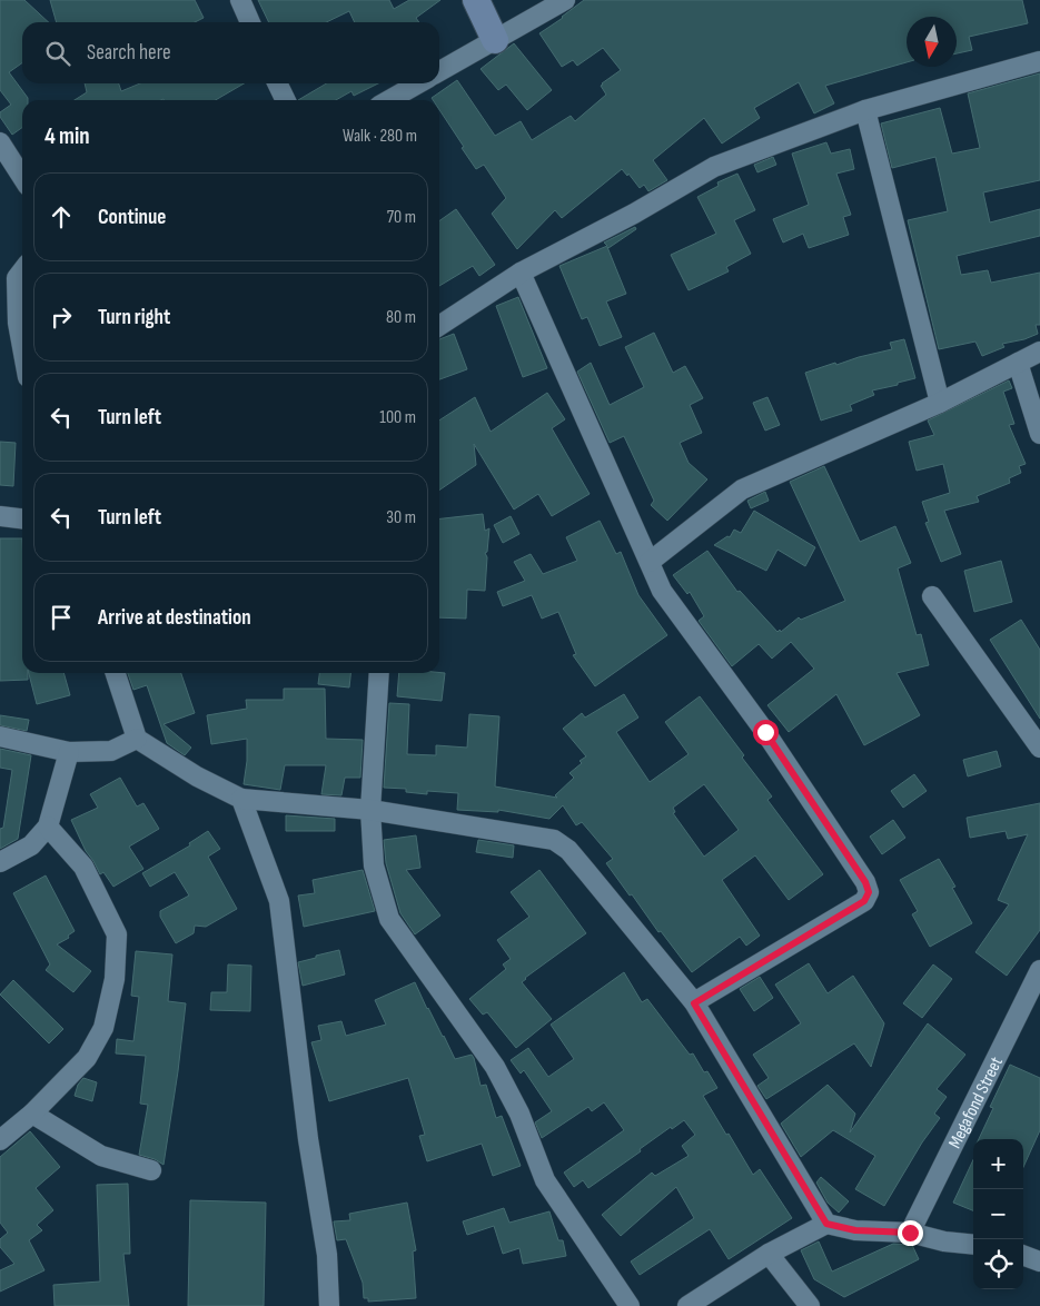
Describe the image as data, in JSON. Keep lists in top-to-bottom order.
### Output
{
  "streets": {
    "street": ["Megafond Street"]
  },
  "north": "bottom",
  "page": {
    "search": "Search here",
    "heading": ["4 min", "Walk · 280 m"],
    "list": [
      ["Continue", "70 m"],
      ["Turn right", "80 m"],
      ["Turn left", "100 m"],
      ["Turn left", "30 m"],
      "Arrive at destination"
    ],
    "map_buttons": ["+", "−"]
  }
}
